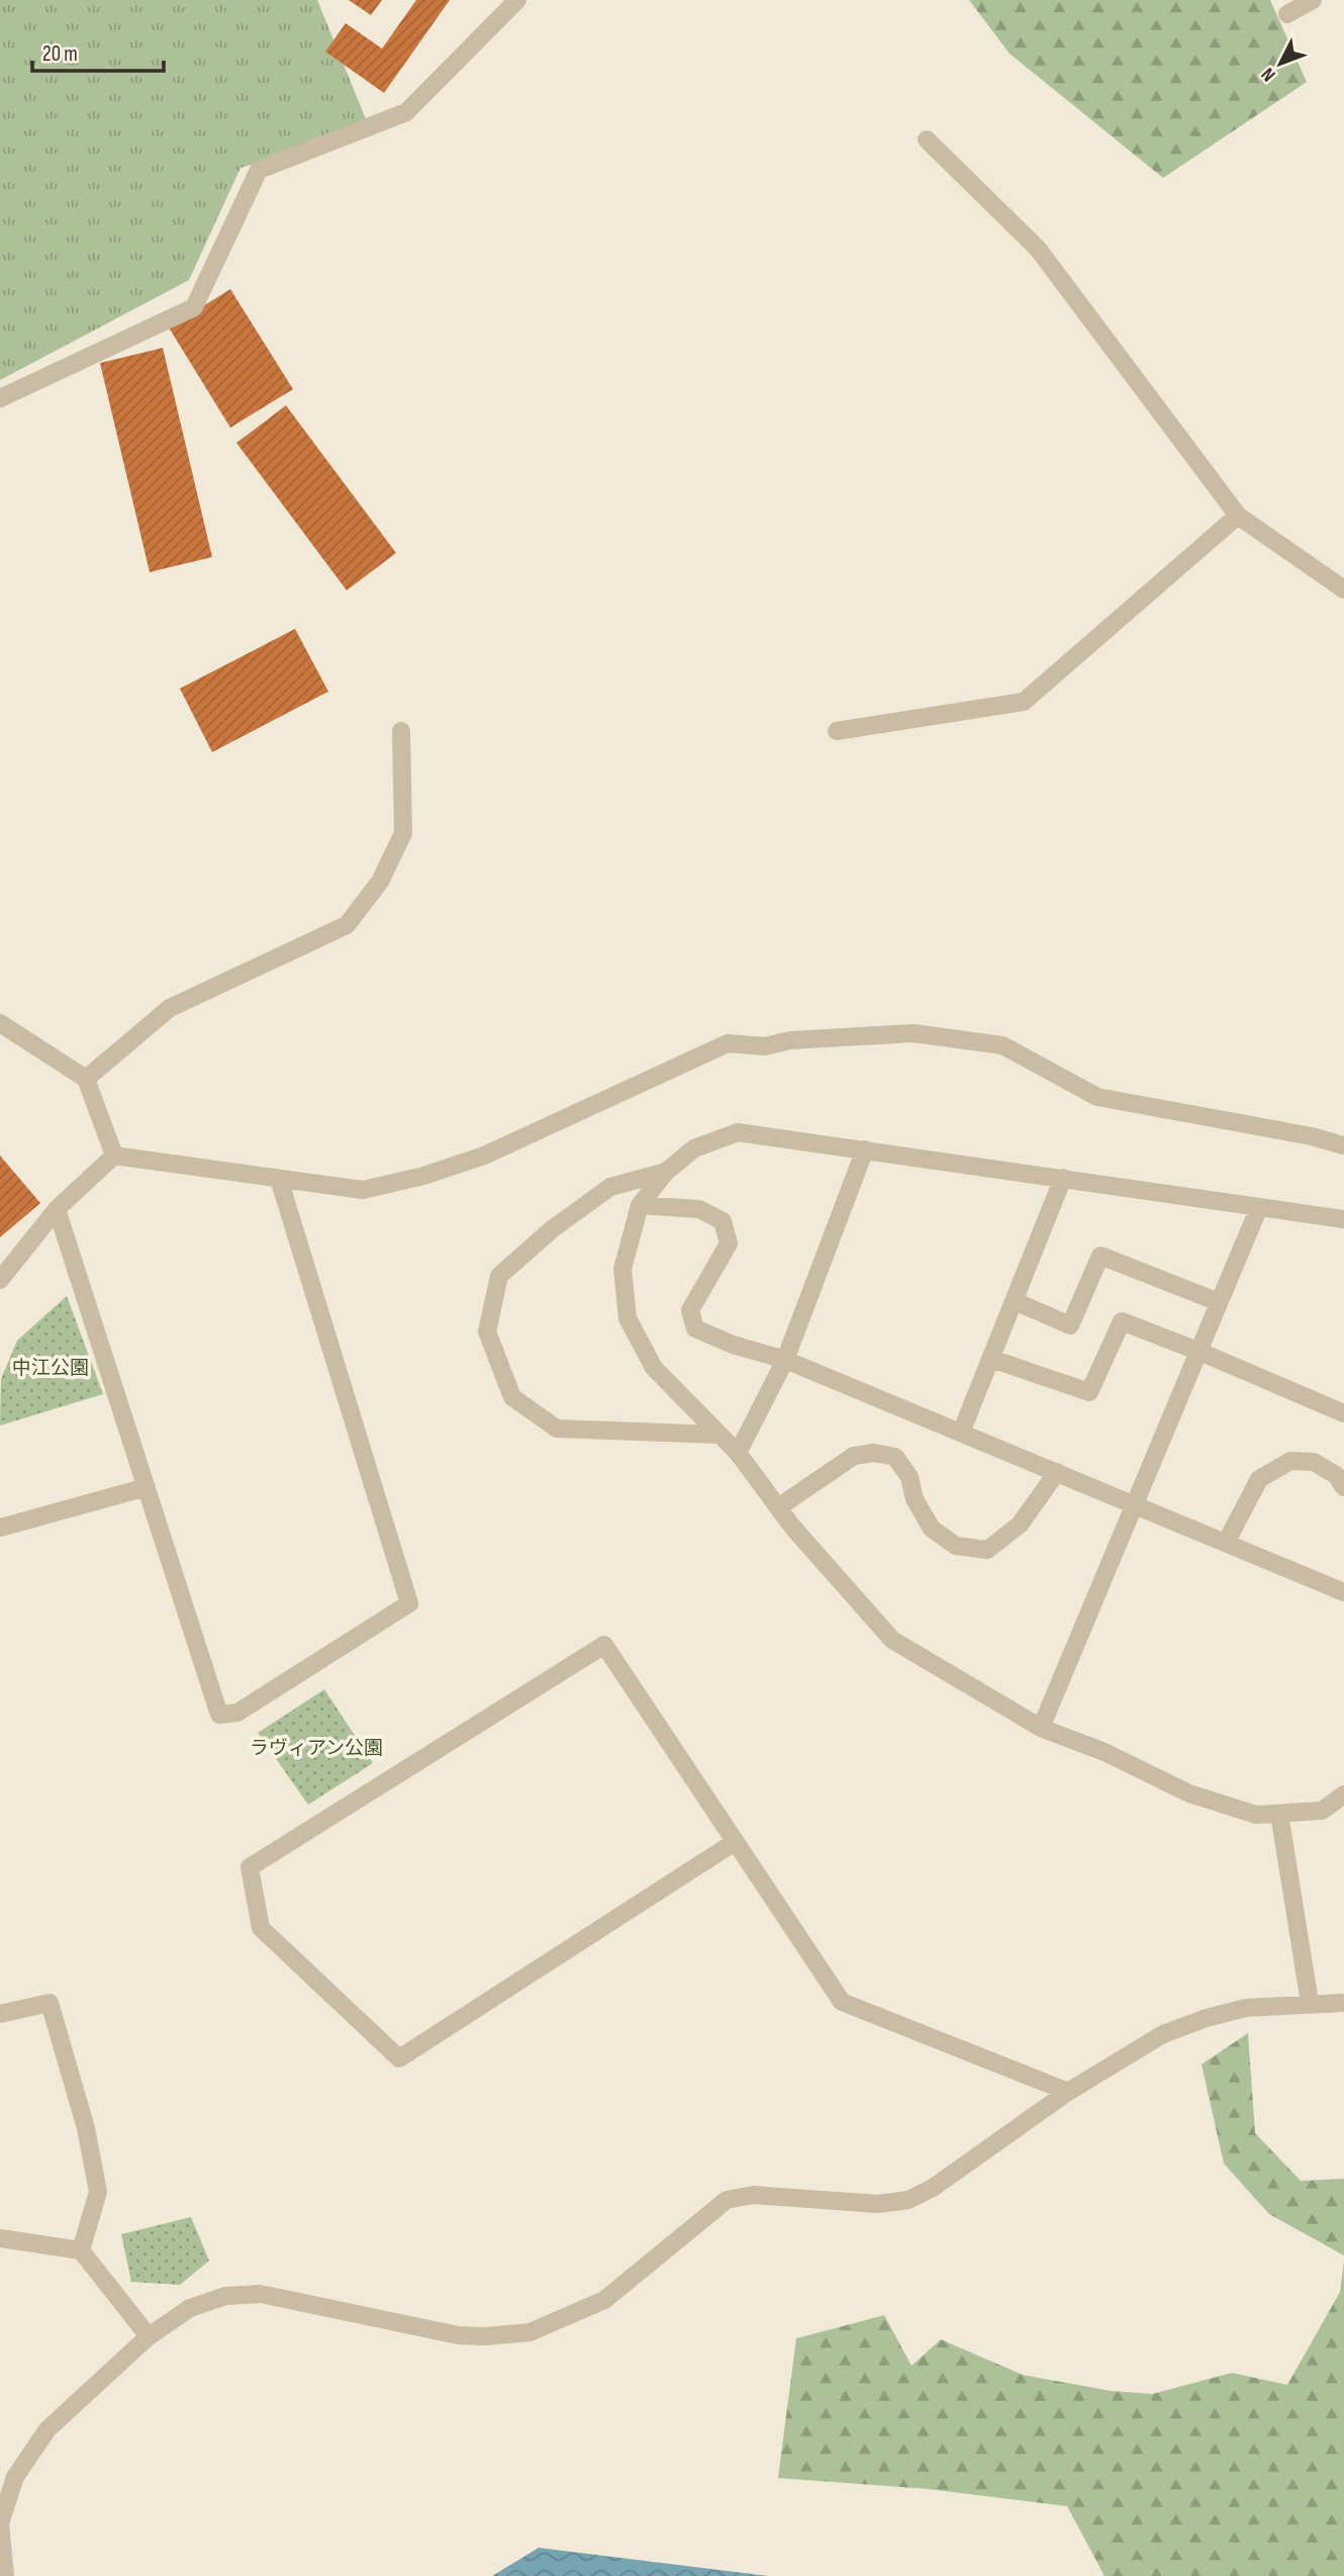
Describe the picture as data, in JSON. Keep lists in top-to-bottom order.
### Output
{
  "parks": ["中江公園", "ラヴィアン公園"],
  "scale_bar": "20 m",
  "north": "bottom left"
}
